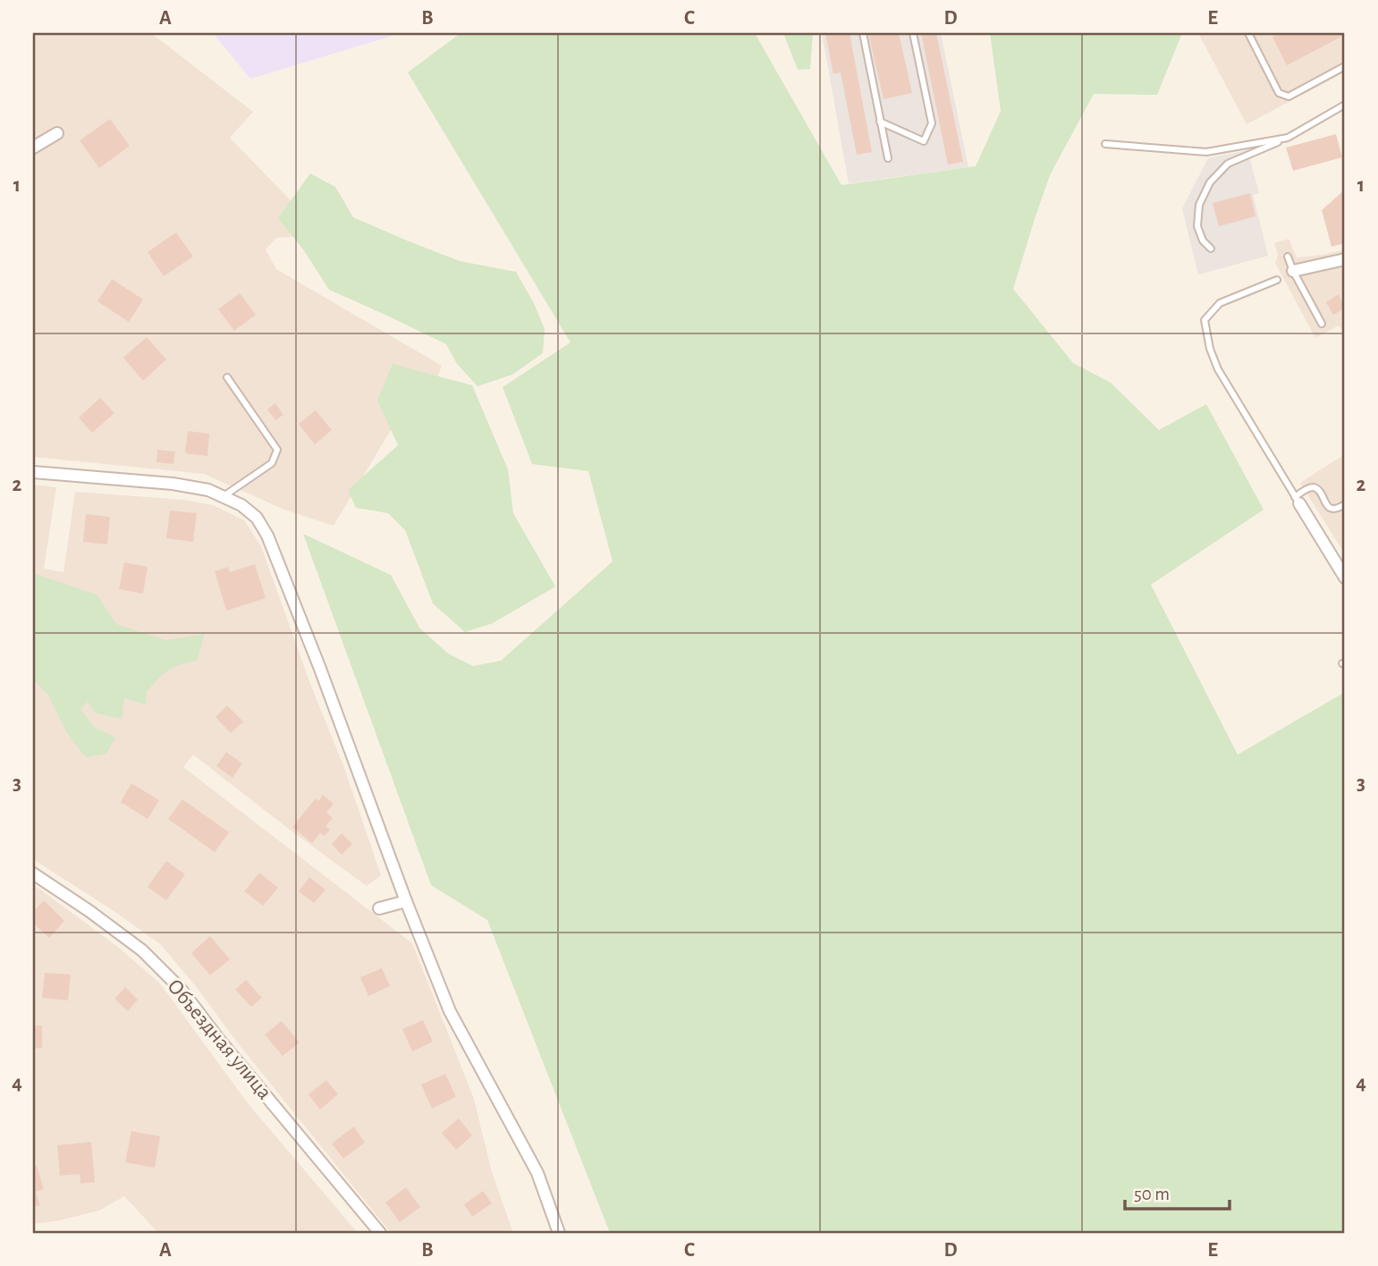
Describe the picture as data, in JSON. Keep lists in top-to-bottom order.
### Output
{
  "streets": {
    "street": ["Объездная улица"]
  },
  "scale_bar": "50 m",
  "grid": {
    "columns": [
      "A",
      "B",
      "C",
      "D",
      "E"
    ],
    "rows": [
      "1",
      "2",
      "3",
      "4"
    ]
  }
}
